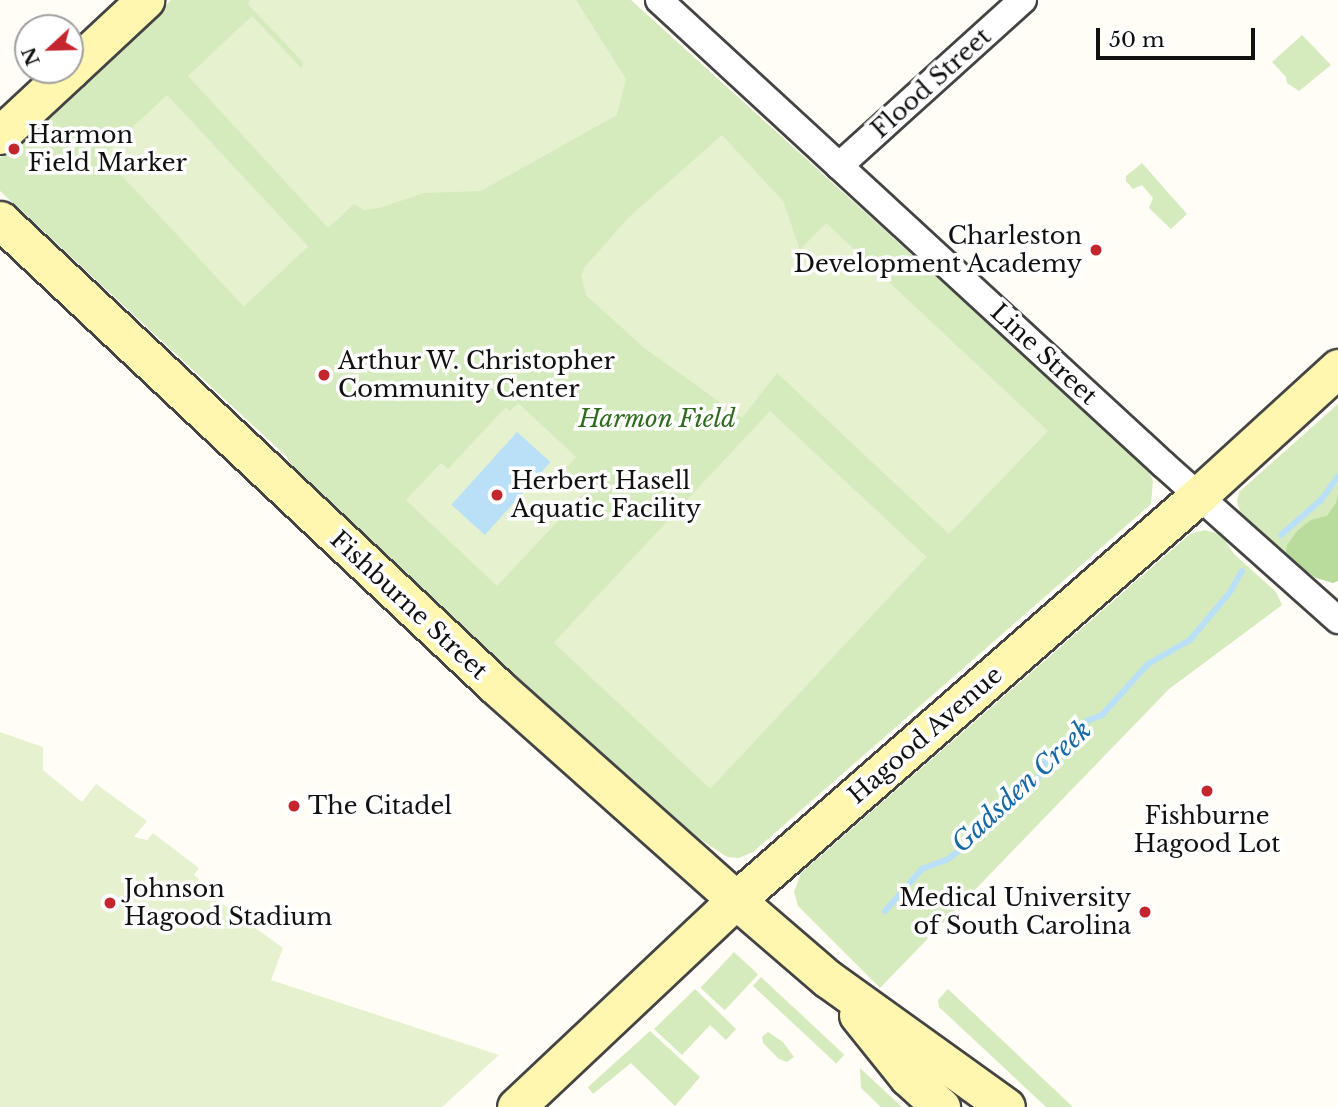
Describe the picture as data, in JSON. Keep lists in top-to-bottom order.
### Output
{
  "streets": {
    "street": [
      "Flood Street",
      "Line Street",
      "Fishburne Street",
      "Hagood Avenue"
    ]
  },
  "crossings": [
    ["Flood Street", "Line Street"],
    ["Line Street", "Hagood Avenue"],
    ["Fishburne Street", "Hagood Avenue"]
  ],
  "water": ["Gadsden Creek"],
  "parks": ["Harmon Field"],
  "places": [
    "Harmon Field Marker",
    "Charleston Development Academy",
    "Arthur W. Christopher Community Center",
    "Herbert Hasell Aquatic Facility",
    "Fishburne Hagood Lot",
    "The Citadel",
    "Johnson Hagood Stadium",
    "Medical University of South Carolina"
  ],
  "scale_bar": "50 m",
  "north": "left"
}
